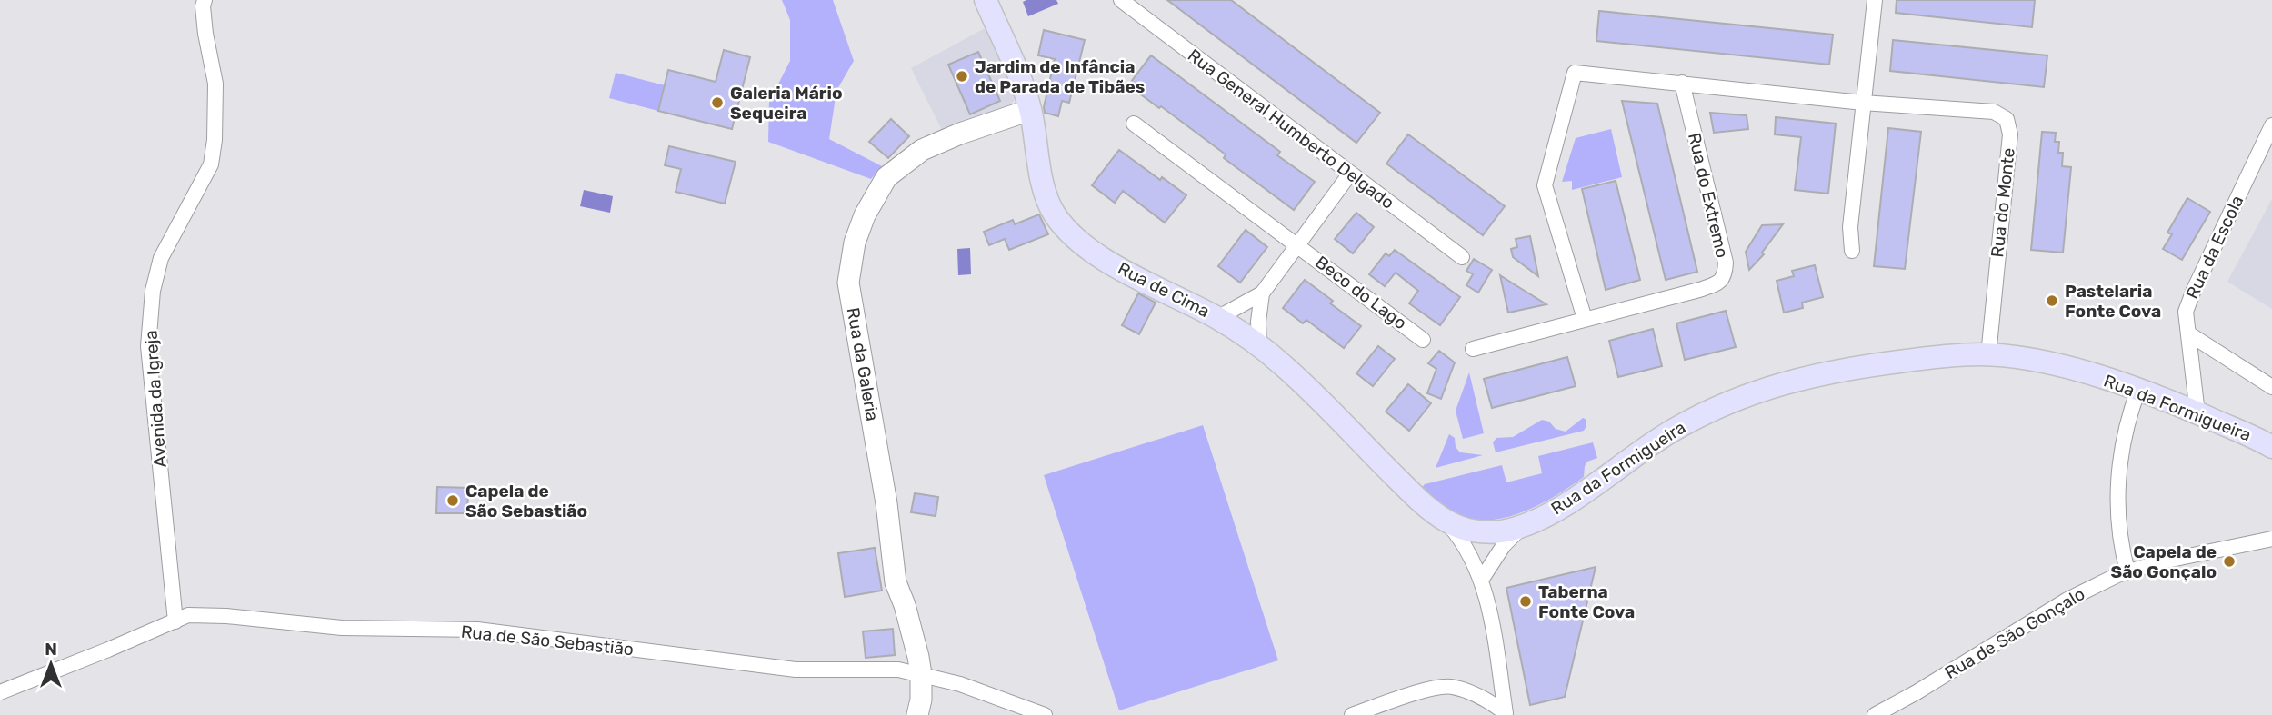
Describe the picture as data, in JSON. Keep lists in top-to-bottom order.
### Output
{
  "streets": {
    "main road": ["Rua de Cima", "Rua da Formigueira"],
    "street": [
      "Rua General Humberto Delgado",
      "Rua do Extremo",
      "Rua do Monte",
      "Rua da Escola",
      "Beco do Lago",
      "Rua da Galeria",
      "Avenida da Igreja",
      "Rua de São Gonçalo",
      "Rua de São Sebastião"
    ]
  },
  "crossings": [
    ["Rua do Monte", "Rua da Formigueira"],
    ["Rua da Escola", "Rua da Formigueira"],
    ["Rua de Cima", "Rua da Galeria"],
    ["Rua de Cima", "Rua da Formigueira"],
    ["Rua da Galeria", "Rua de São Sebastião"],
    ["Avenida da Igreja", "Rua de São Sebastião"]
  ],
  "places": [
    "Jardim de Infância de Parada de Tibães",
    "Galeria Mário Sequeira",
    "Pastelaria Fonte Cova",
    "Capela de São Sebastião",
    "Capela de São Gonçalo",
    "Taberna Fonte Cova"
  ],
  "north": "top"
}
